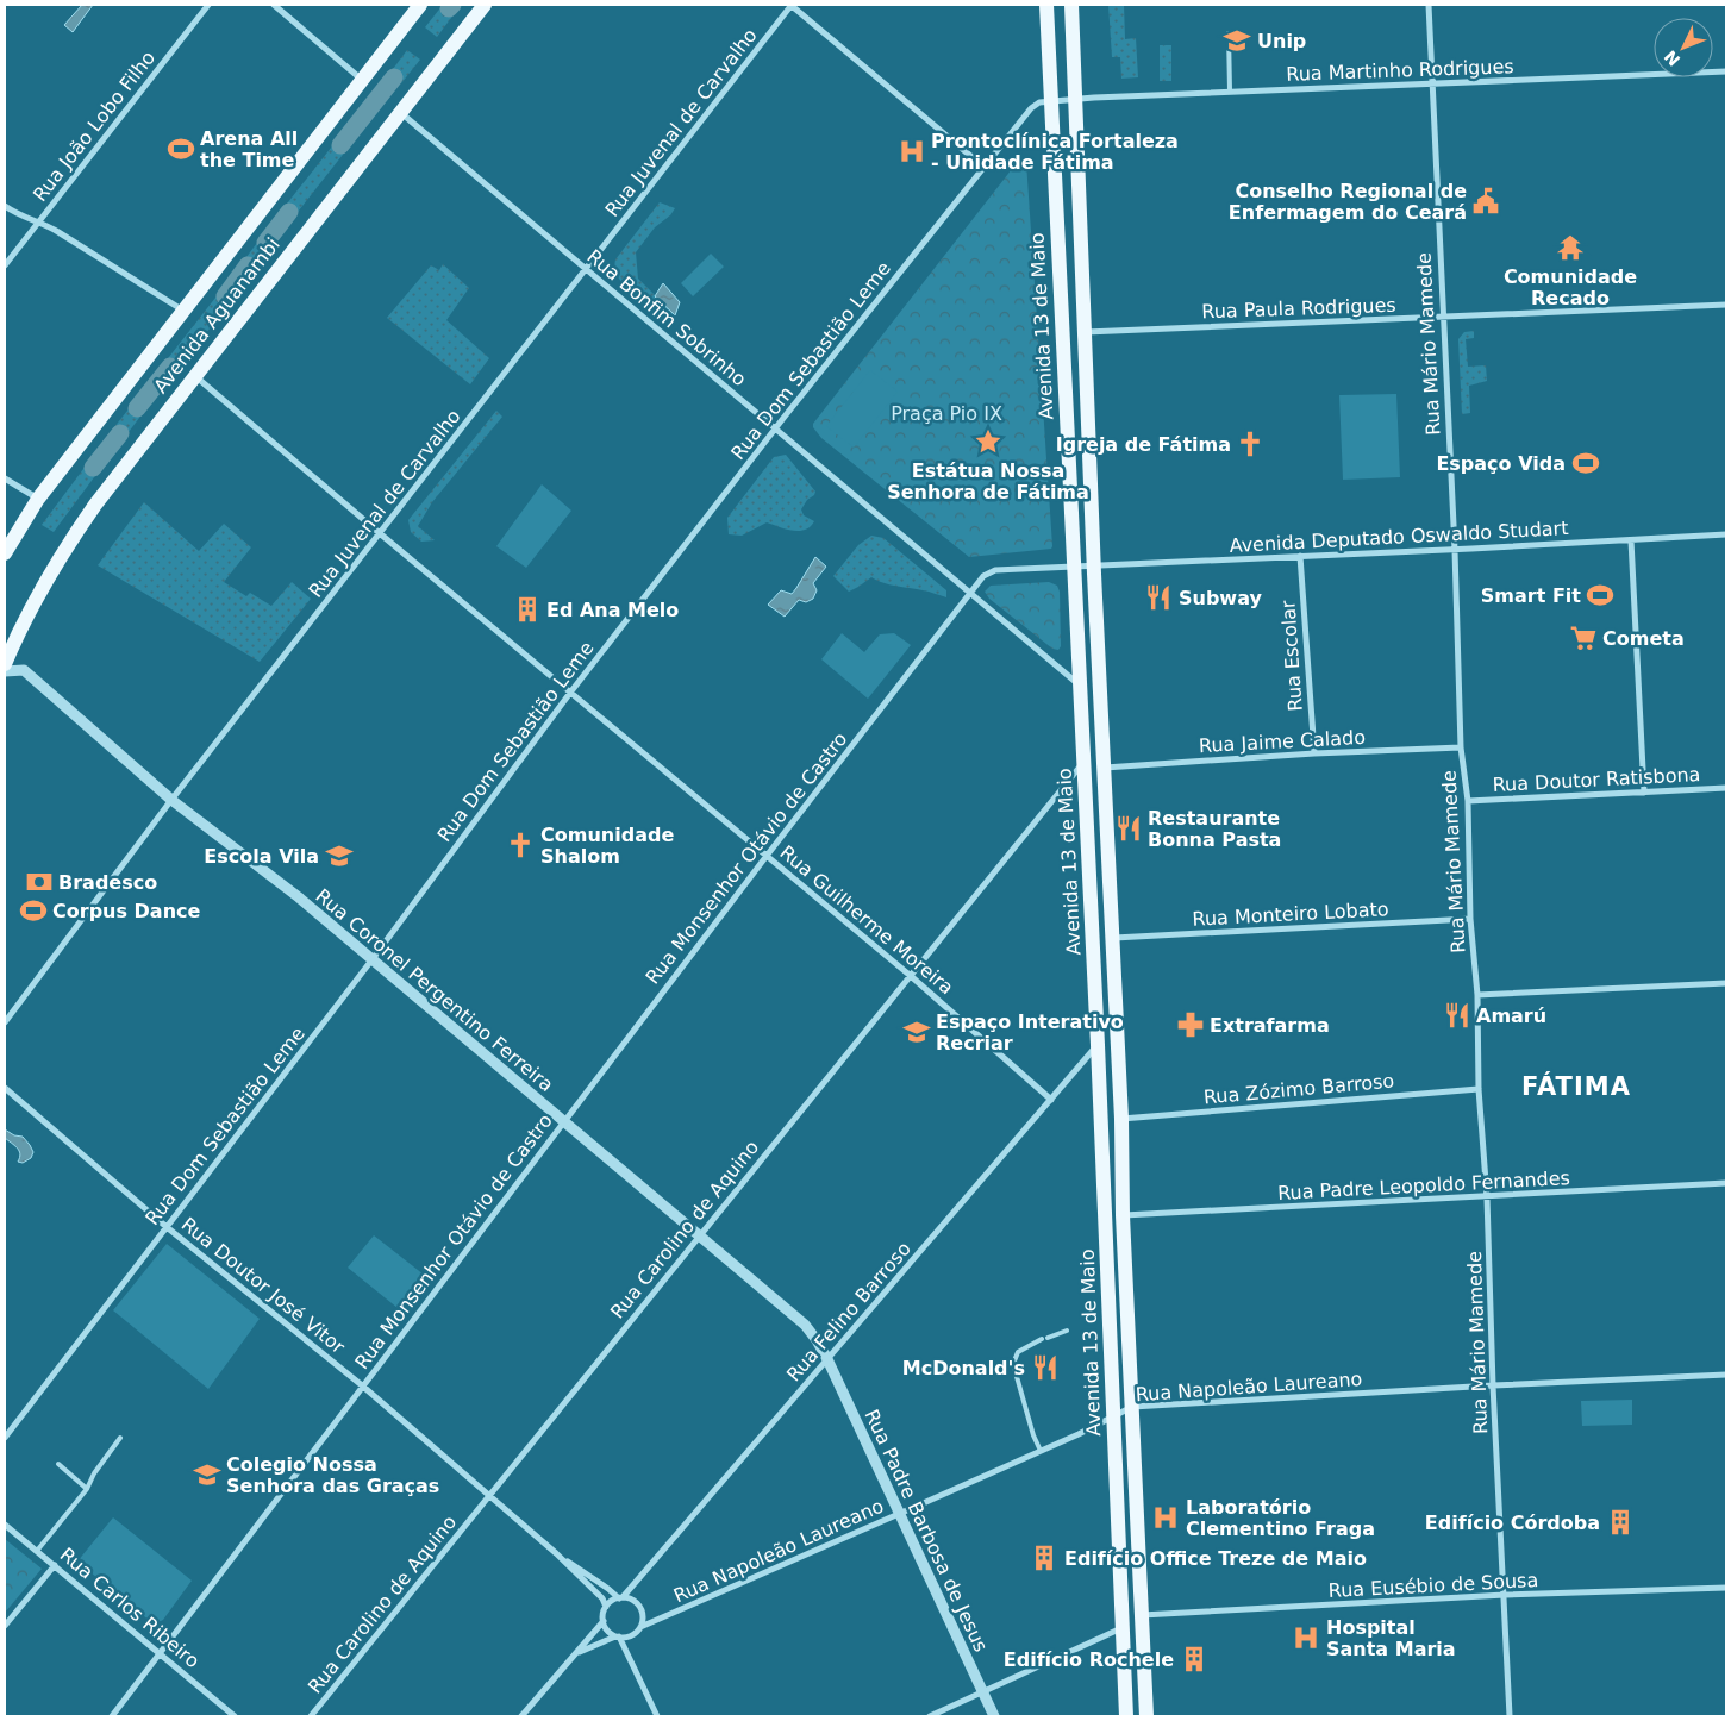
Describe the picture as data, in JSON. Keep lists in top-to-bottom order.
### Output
{
  "streets": {
    "main road": ["Avenida Aguanambi", "Avenida 13 de Maio"],
    "street": [
      "Rua Martinho Rodrigues",
      "Rua Juvenal de Carvalho",
      "Rua João Lobo Filho",
      "Rua Paula Rodrigues",
      "Rua Bonfim Sobrinho",
      "Rua Mário Mamede",
      "Rua Dom Sebastião Leme",
      "Avenida Deputado Oswaldo Studart",
      "Rua Escolar",
      "Rua Jaime Calado",
      "Rua Doutor Ratisbona",
      "Rua Monsenhor Otávio de Castro",
      "Rua Monteiro Lobato",
      "Rua Guilherme Moreira",
      "Rua Coronel Pergentino Ferreira",
      "Rua Zózimo Barroso",
      "Rua Padre Leopoldo Fernandes",
      "Rua Carolino de Aquino",
      "Rua Doutor José Vitor",
      "Rua Felino Barroso",
      "Rua Napoleão Laureano",
      "Rua Padre Barbosa de Jesus",
      "Rua Eusébio de Sousa",
      "Rua Carlos Ribeiro"
    ]
  },
  "crossings": [
    ["Rua Martinho Rodrigues", "Avenida 13 de Maio"],
    ["Rua Martinho Rodrigues", "Rua Mário Mamede"],
    ["Rua Martinho Rodrigues", "Rua Dom Sebastião Leme"],
    ["Rua Juvenal de Carvalho", "Rua Bonfim Sobrinho"],
    ["Rua Juvenal de Carvalho", "Rua Guilherme Moreira"],
    ["Rua Juvenal de Carvalho", "Rua Coronel Pergentino Ferreira"],
    ["Rua Paula Rodrigues", "Avenida 13 de Maio"],
    ["Rua Paula Rodrigues", "Rua Mário Mamede"],
    ["Avenida Aguanambi", "Rua Bonfim Sobrinho"],
    ["Avenida Aguanambi", "Rua Guilherme Moreira"],
    ["Rua Bonfim Sobrinho", "Avenida 13 de Maio"],
    ["Rua Bonfim Sobrinho", "Rua Dom Sebastião Leme"],
    ["Rua Bonfim Sobrinho", "Rua Monsenhor Otávio de Castro"],
    ["Avenida 13 de Maio", "Rua Dom Sebastião Leme"],
    ["Avenida 13 de Maio", "Avenida Deputado Oswaldo Studart"],
    ["Avenida 13 de Maio", "Rua Jaime Calado"],
    ["Avenida 13 de Maio", "Rua Monsenhor Otávio de Castro"],
    ["Avenida 13 de Maio", "Rua Monteiro Lobato"],
    ["Avenida 13 de Maio", "Rua Zózimo Barroso"],
    ["Avenida 13 de Maio", "Rua Padre Leopoldo Fernandes"],
    ["Avenida 13 de Maio", "Rua Carolino de Aquino"],
    ["Avenida 13 de Maio", "Rua Felino Barroso"],
    ["Avenida 13 de Maio", "Rua Napoleão Laureano"],
    ["Avenida 13 de Maio", "Rua Eusébio de Sousa"],
    ["Rua Mário Mamede", "Avenida Deputado Oswaldo Studart"],
    ["Rua Mário Mamede", "Rua Jaime Calado"],
    ["Rua Mário Mamede", "Rua Doutor Ratisbona"],
    ["Rua Mário Mamede", "Rua Monteiro Lobato"],
    ["Rua Mário Mamede", "Rua Zózimo Barroso"],
    ["Rua Mário Mamede", "Rua Padre Leopoldo Fernandes"],
    ["Rua Mário Mamede", "Rua Napoleão Laureano"],
    ["Rua Mário Mamede", "Rua Eusébio de Sousa"],
    ["Rua Dom Sebastião Leme", "Rua Guilherme Moreira"],
    ["Rua Dom Sebastião Leme", "Rua Coronel Pergentino Ferreira"],
    ["Rua Dom Sebastião Leme", "Rua Doutor José Vitor"],
    ["Avenida Deputado Oswaldo Studart", "Rua Escolar"],
    ["Avenida Deputado Oswaldo Studart", "Rua Monsenhor Otávio de Castro"],
    ["Rua Escolar", "Rua Jaime Calado"],
    ["Rua Monsenhor Otávio de Castro", "Rua Guilherme Moreira"],
    ["Rua Monsenhor Otávio de Castro", "Rua Coronel Pergentino Ferreira"],
    ["Rua Monsenhor Otávio de Castro", "Rua Doutor José Vitor"],
    ["Rua Monsenhor Otávio de Castro", "Rua Carlos Ribeiro"],
    ["Rua Guilherme Moreira", "Rua Carolino de Aquino"],
    ["Rua Guilherme Moreira", "Rua Felino Barroso"],
    ["Rua Coronel Pergentino Ferreira", "Rua Carolino de Aquino"],
    ["Rua Coronel Pergentino Ferreira", "Rua Felino Barroso"],
    ["Rua Coronel Pergentino Ferreira", "Rua Padre Barbosa de Jesus"],
    ["Rua Carolino de Aquino", "Rua Doutor José Vitor"],
    ["Rua Doutor José Vitor", "Rua Felino Barroso"],
    ["Rua Doutor José Vitor", "Rua Napoleão Laureano"],
    ["Rua Felino Barroso", "Rua Napoleão Laureano"],
    ["Rua Felino Barroso", "Rua Padre Barbosa de Jesus"],
    ["Rua Napoleão Laureano", "Rua Padre Barbosa de Jesus"]
  ],
  "districts": ["FÁTIMA"],
  "parks": ["Praça Pio IX"],
  "places": {
    "school or university": [
      "Unip",
      "Escola Vila",
      "Espaço Interativo Recriar",
      "Colegio Nossa Senhora das Graças"
    ],
    "sports": [
      "Arena All the Time",
      "Espaço Vida",
      "Smart Fit",
      "Corpus Dance"
    ],
    "hospital": ["Prontoclínica Fortaleza - Unidade Fátima", "Laboratório Clementino Fraga", "Hospital Santa Maria"],
    "public building": ["Conselho Regional de Enfermagem do Ceará"],
    "temple": ["Comunidade Recado"],
    "place": ["Estátua Nossa Senhora de Fátima"],
    "church": ["Igreja de Fátima", "Comunidade Shalom"],
    "restaurant": [
      "Subway",
      "Restaurante Bonna Pasta",
      "Amarú",
      "McDonald's"
    ],
    "building": [
      "Ed Ana Melo",
      "Edifício Córdoba",
      "Edifício Office Treze de Maio",
      "Edifício Rochele"
    ],
    "supermarket": ["Cometa"],
    "bank": ["Bradesco"],
    "pharmacy": ["Extrafarma"]
  },
  "north": "bottom left"
}
